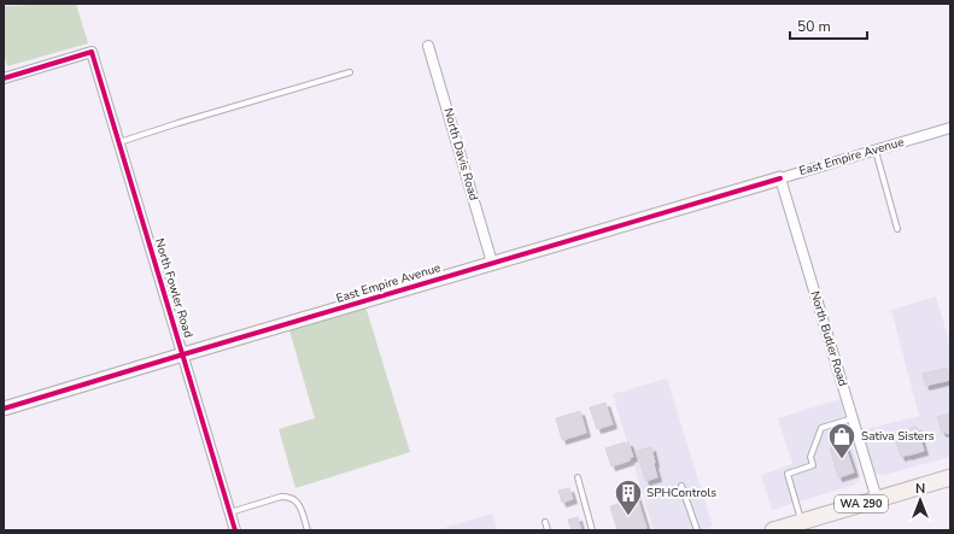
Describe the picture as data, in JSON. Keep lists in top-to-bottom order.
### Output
{
  "streets": {
    "main road": ["WA 290"],
    "street": [
      "North Davis Road",
      "East Empire Avenue",
      "North Fowler Road",
      "North Butler Road"
    ]
  },
  "crossings": [
    ["North Davis Road", "East Empire Avenue"],
    ["East Empire Avenue", "North Fowler Road"],
    ["East Empire Avenue", "North Butler Road"],
    ["North Butler Road", "WA 290"]
  ],
  "places": {
    "shop": ["Sativa Sisters"],
    "building": ["SPHControls"]
  },
  "scale_bar": "50 m",
  "north": "top"
}
